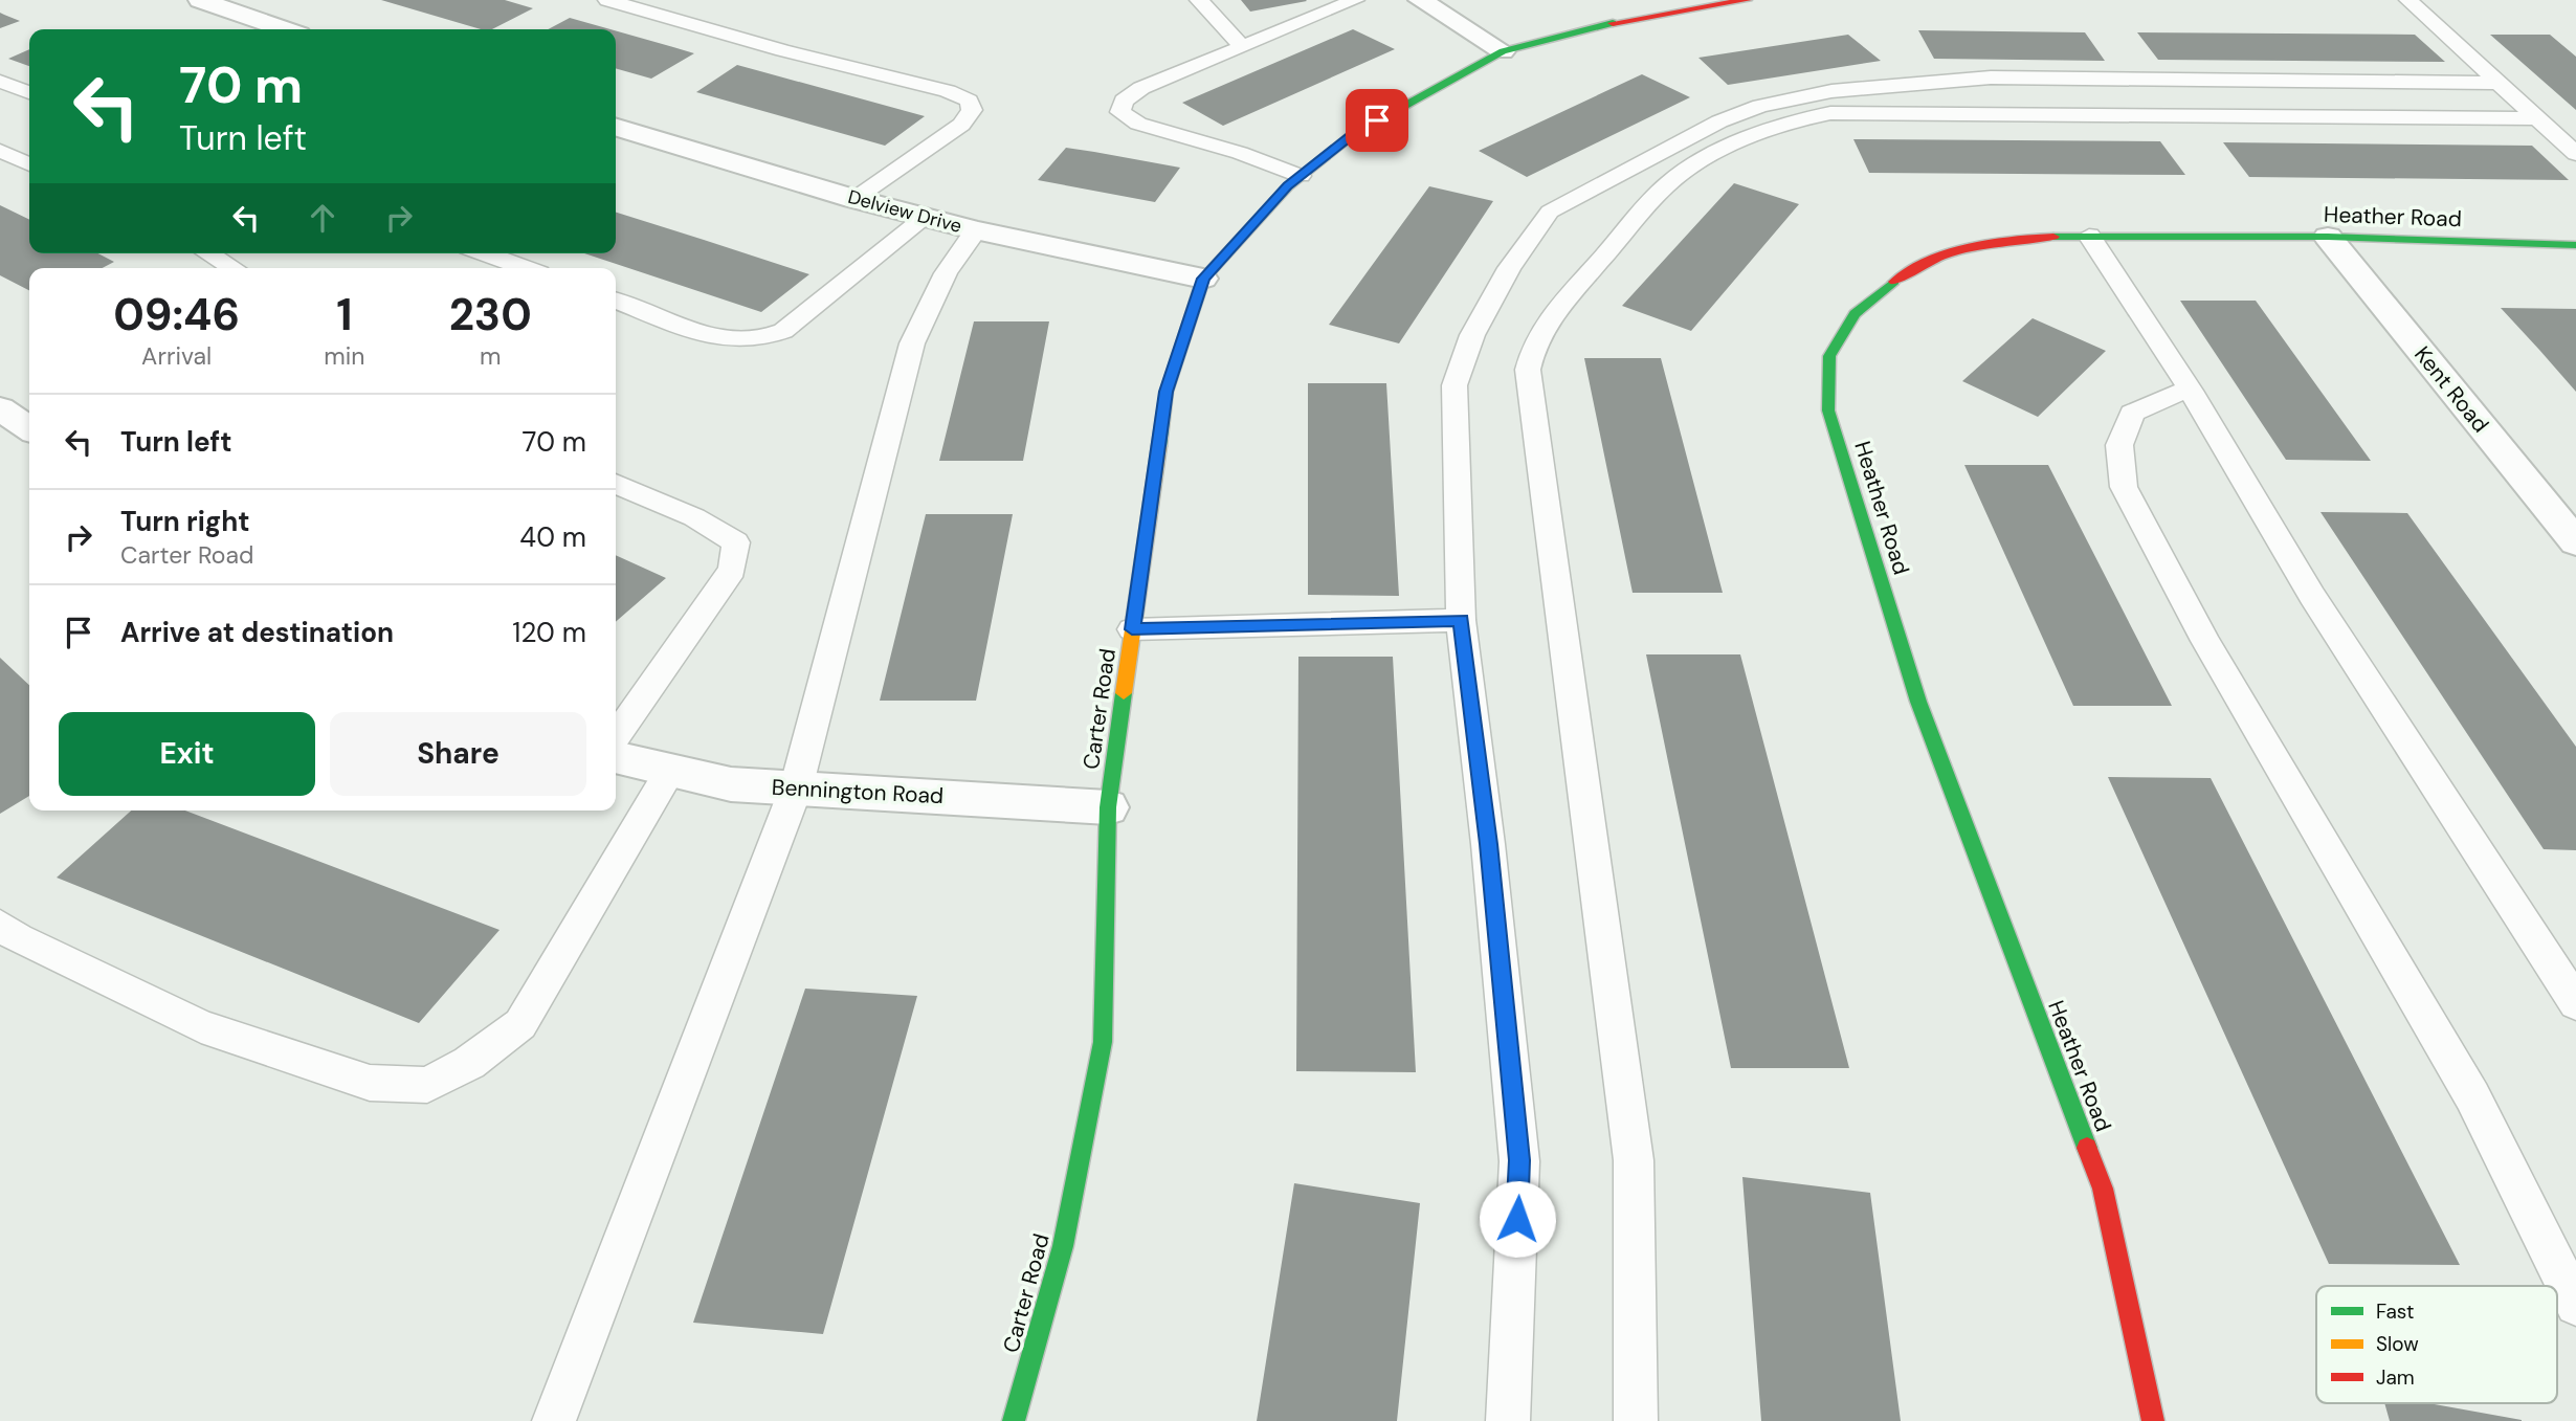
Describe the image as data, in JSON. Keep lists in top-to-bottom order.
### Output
{
  "streets": {
    "street": [
      "Delview Drive",
      "Heather Road",
      "Kent Road",
      "Carter Road",
      "Bennington Road"
    ]
  },
  "crossings": [
    ["Delview Drive", "Carter Road"],
    ["Heather Road", "Kent Road"],
    ["Carter Road", "Bennington Road"]
  ],
  "legend": ["Fast", "Slow", "Jam"],
  "page": {
    "turn": ["70 m", "Turn left"],
    "eta": [
      "09:46",
      "Arrival",
      "1",
      "min",
      "230",
      "m"
    ],
    "list": [
      {
        "name": "Turn left",
        "value": "70 m"
      },
      {
        "name": "Turn right",
        "note": "Carter Road",
        "value": "40 m"
      },
      {
        "name": "Arrive at destination",
        "value": "120 m"
      }
    ],
    "buttons": ["Exit", "Share"]
  }
}
